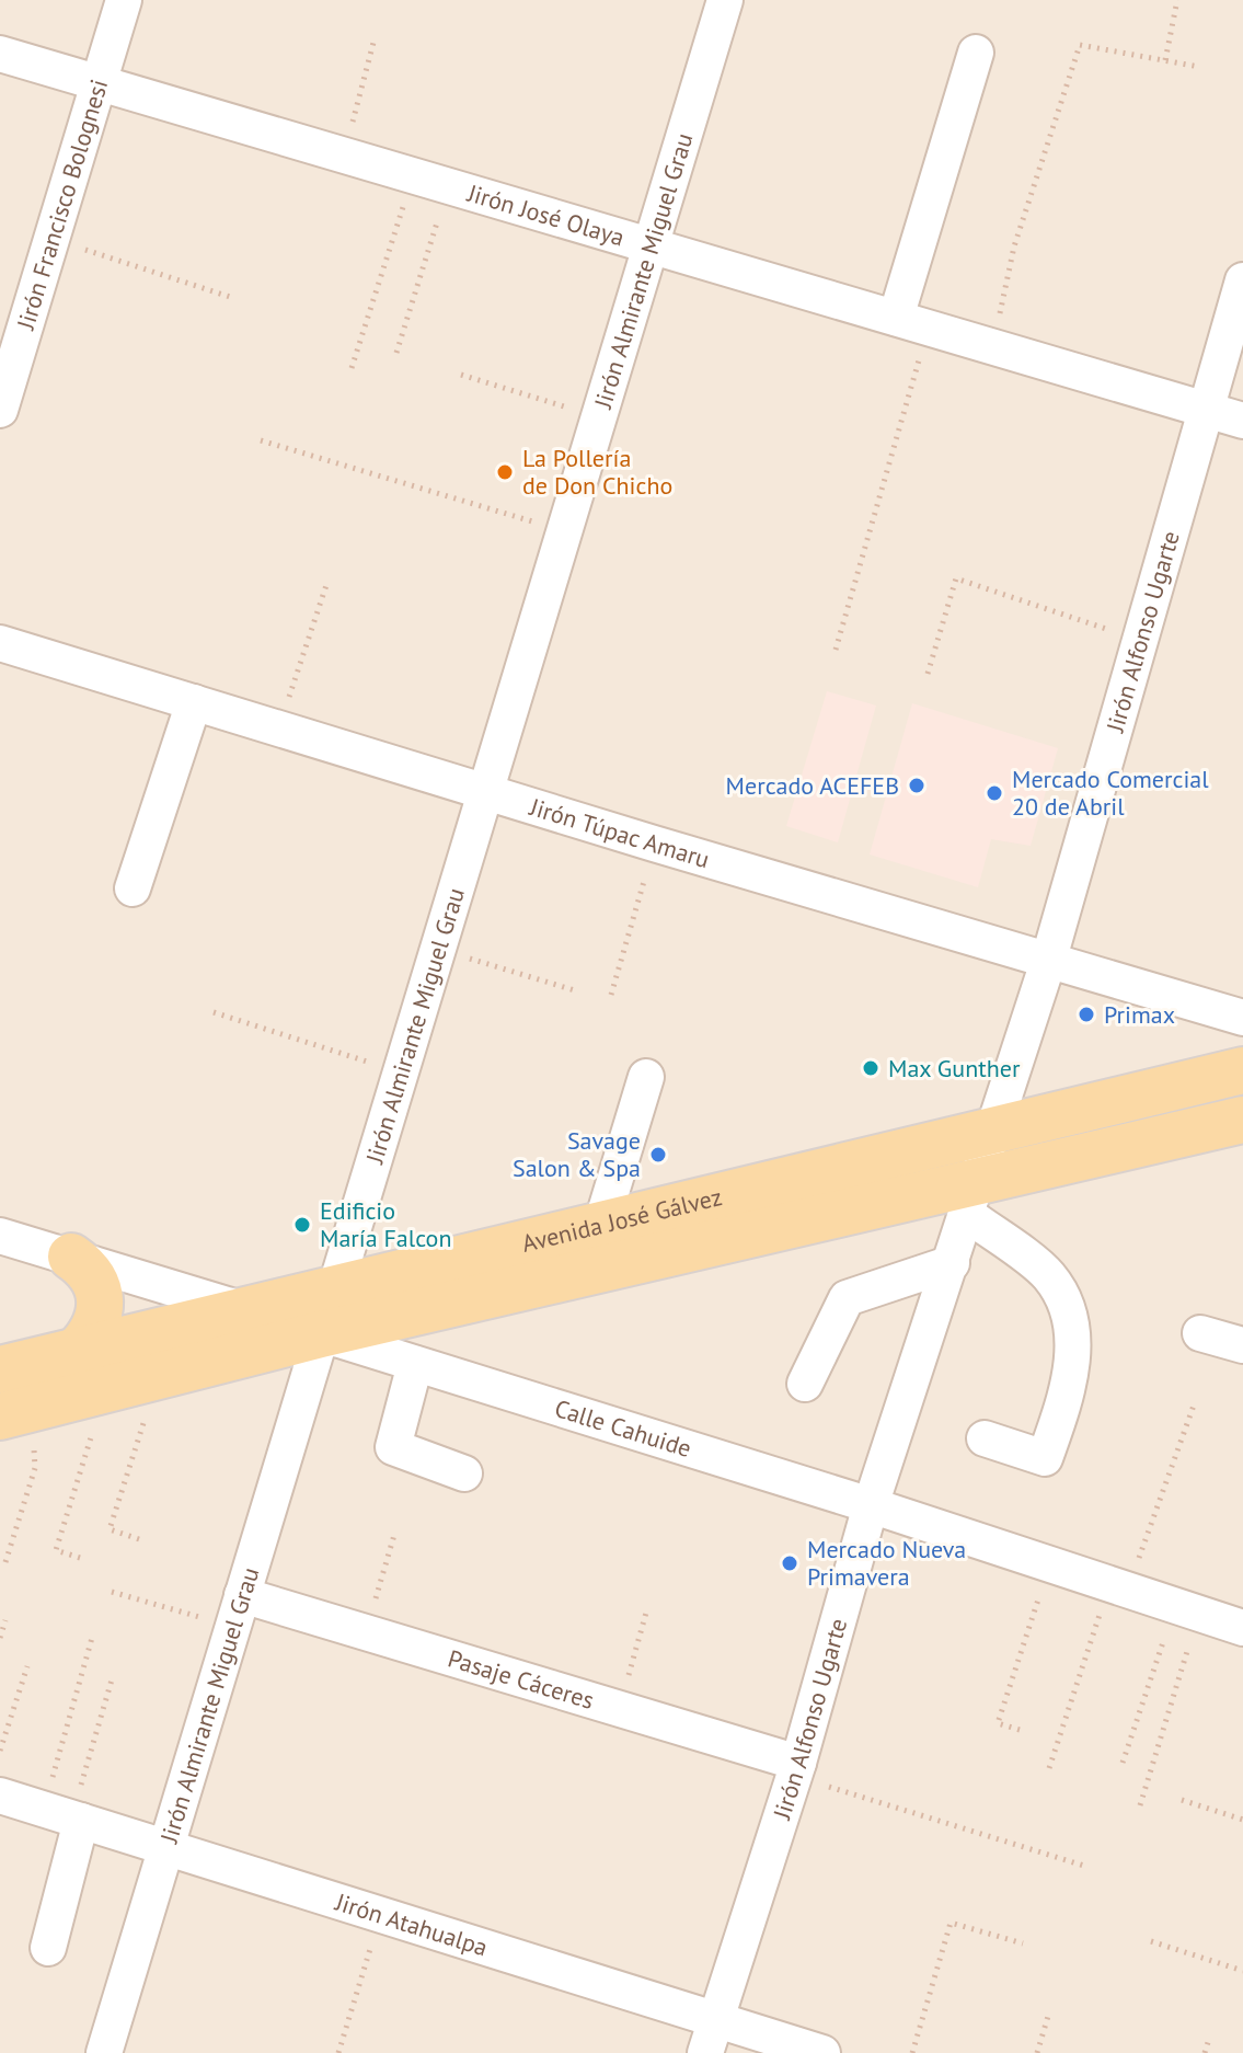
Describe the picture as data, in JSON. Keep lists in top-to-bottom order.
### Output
{
  "streets": {
    "main road": ["Avenida José Gálvez"],
    "street": [
      "Jirón Francisco Bolognesi",
      "Jirón José Olaya",
      "Jirón Almirante Miguel Grau",
      "Jirón Alfonso Ugarte",
      "Jirón Túpac Amaru",
      "Calle Cahuide",
      "Pasaje Cáceres",
      "Jirón Atahualpa"
    ]
  },
  "crossings": [
    ["Jirón Francisco Bolognesi", "Jirón José Olaya"],
    ["Jirón José Olaya", "Jirón Almirante Miguel Grau"],
    ["Jirón José Olaya", "Jirón Alfonso Ugarte"],
    ["Jirón Almirante Miguel Grau", "Jirón Túpac Amaru"],
    ["Jirón Almirante Miguel Grau", "Avenida José Gálvez"],
    ["Jirón Almirante Miguel Grau", "Calle Cahuide"],
    ["Jirón Almirante Miguel Grau", "Pasaje Cáceres"],
    ["Jirón Almirante Miguel Grau", "Jirón Atahualpa"],
    ["Jirón Alfonso Ugarte", "Jirón Túpac Amaru"],
    ["Jirón Alfonso Ugarte", "Avenida José Gálvez"],
    ["Jirón Alfonso Ugarte", "Calle Cahuide"],
    ["Jirón Alfonso Ugarte", "Pasaje Cáceres"],
    ["Jirón Alfonso Ugarte", "Jirón Atahualpa"],
    ["Avenida José Gálvez", "Calle Cahuide"]
  ],
  "places": [
    "La Pollería de Don Chicho",
    "Mercado ACEFEB",
    "Mercado Comercial 20 de Abril",
    "Primax",
    "Max Gunther",
    "Savage Salon & Spa",
    "Edificio María Falcon",
    "Mercado Nueva Primavera"
  ]
}
